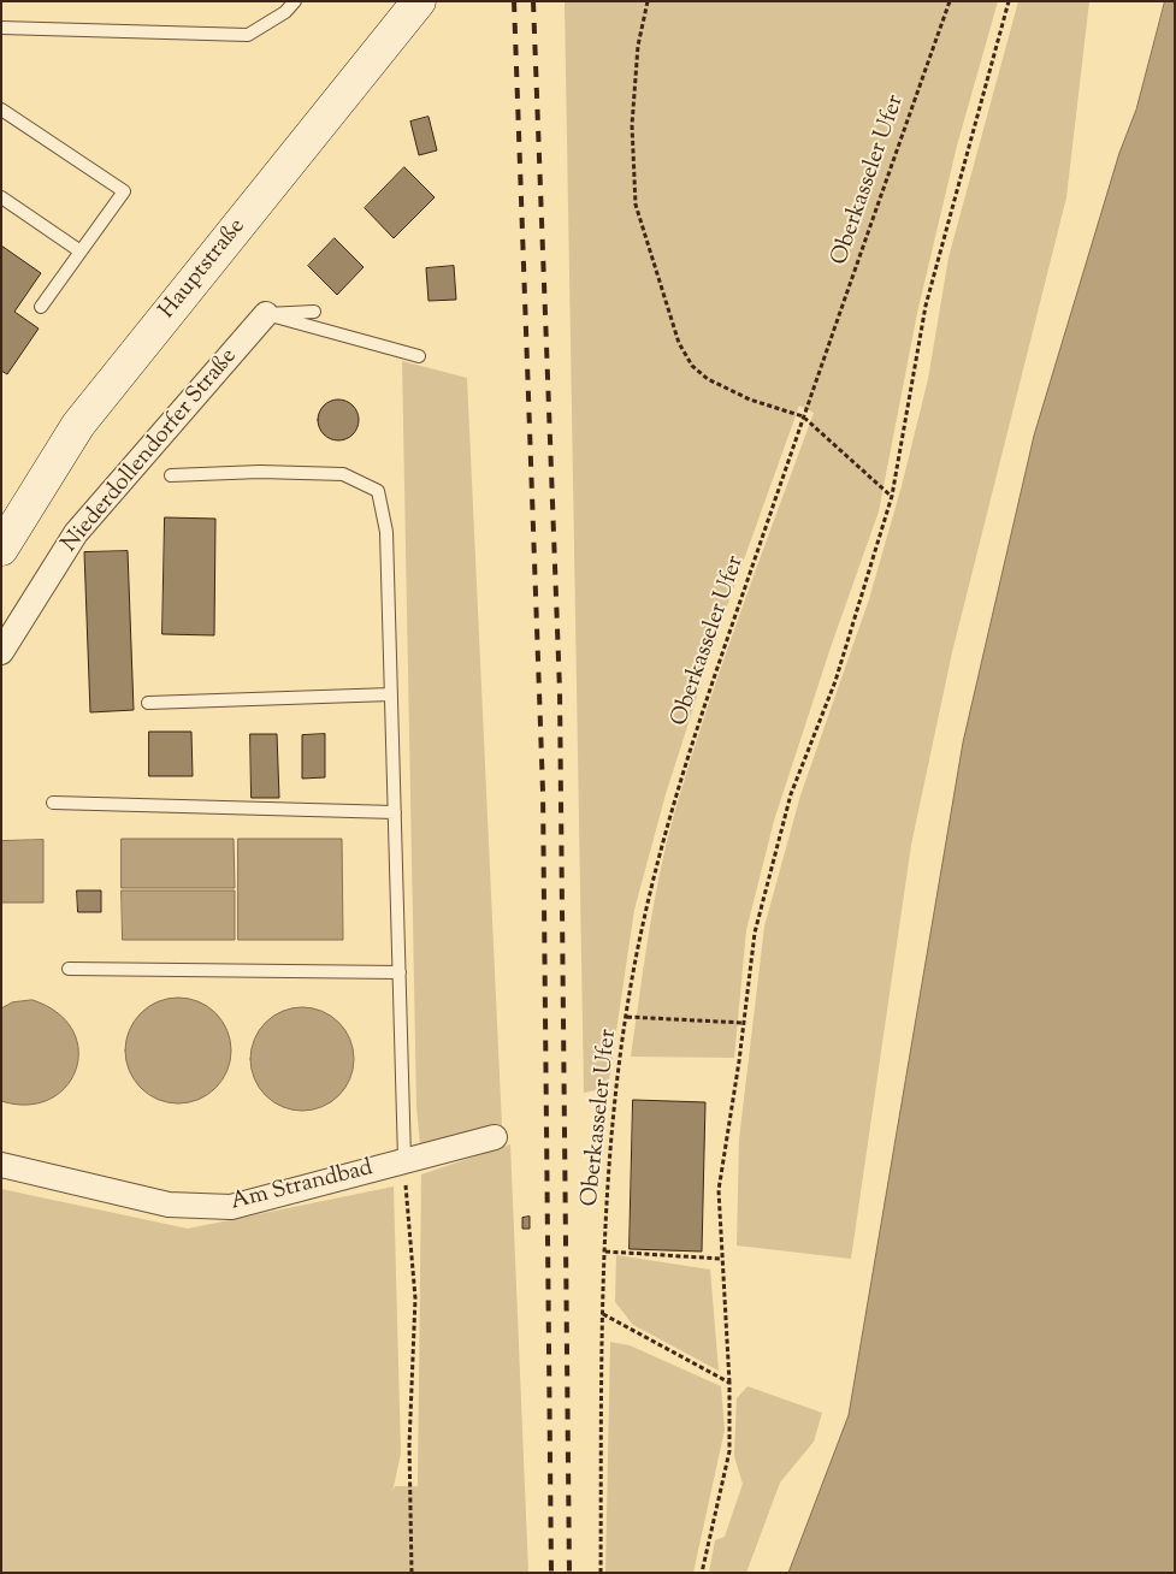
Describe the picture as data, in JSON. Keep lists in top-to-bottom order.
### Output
{
  "streets": {
    "main road": ["Hauptstraße"],
    "street": ["Niederdollendorfer Straße", "Am Strandbad"],
    "path": ["Oberkasseler Ufer"]
  }
}
